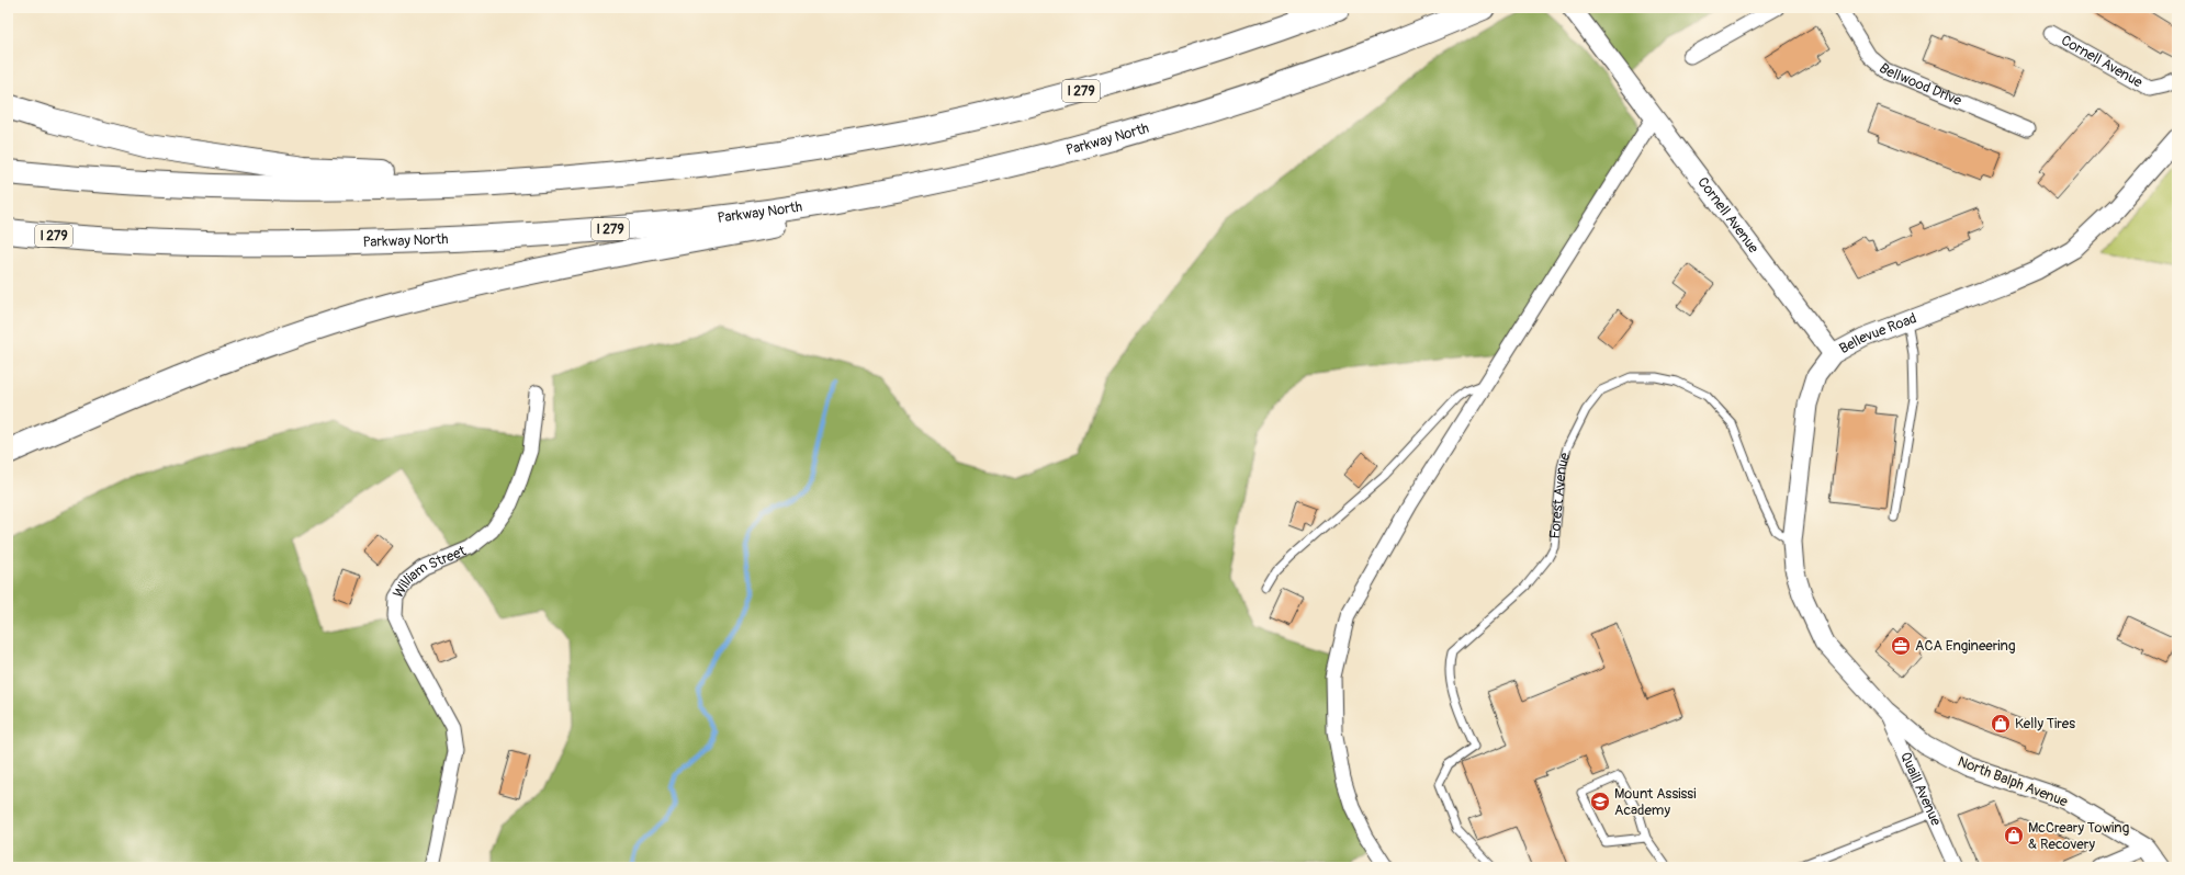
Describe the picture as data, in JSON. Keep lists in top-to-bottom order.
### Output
{
  "streets": {
    "highway": ["I 279", "Parkway North"],
    "street": [
      "Cornell Avenue",
      "Bellwood Drive",
      "Bellevue Road",
      "William Street",
      "North Balph Avenue",
      "Quaill Avenue"
    ],
    "lane": ["Forest Avenue"]
  },
  "crossings": [
    ["Cornell Avenue", "Bellevue Road"],
    ["Bellevue Road", "Forest Avenue"],
    ["Bellevue Road", "North Balph Avenue"],
    ["Bellevue Road", "Quaill Avenue"],
    ["North Balph Avenue", "Quaill Avenue"]
  ],
  "places": {
    "office": ["ACA Engineering"],
    "shop": ["Kelly Tires", "McCreary Towing & Recovery"],
    "school or university": ["Mount Assissi Academy"]
  }
}
